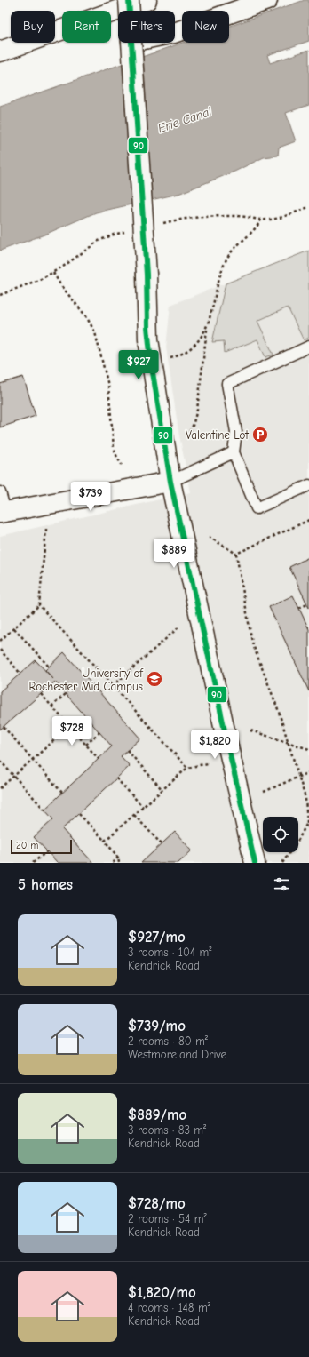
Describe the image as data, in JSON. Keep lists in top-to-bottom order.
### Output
{
  "water": ["Erie Canal"],
  "places": {
    "parking": ["Valentine Lot"],
    "school or university": ["University of Rochester Mid Campus"]
  },
  "lines": ["transit line 90"],
  "scale_bar": "20 m",
  "page": {
    "chip": [
      "Buy",
      "Rent",
      "Filters",
      "New"
    ],
    "price": [
      "$927",
      "$739",
      "$889",
      "$728",
      "$1,820"
    ],
    "scale": "20 m",
    "heading": "5 homes",
    "list": [
      {
        "name": "$927/mo",
        "note": "3 rooms · 104 m² · Kendrick Road"
      },
      {
        "name": "$739/mo",
        "note": "2 rooms · 80 m² · Westmoreland Drive"
      },
      {
        "name": "$889/mo",
        "note": "3 rooms · 83 m² · Kendrick Road"
      },
      {
        "name": "$728/mo",
        "note": "2 rooms · 54 m² · Kendrick Road"
      },
      {
        "name": "$1,820/mo",
        "note": "4 rooms · 148 m² · Kendrick Road"
      }
    ]
  }
}
